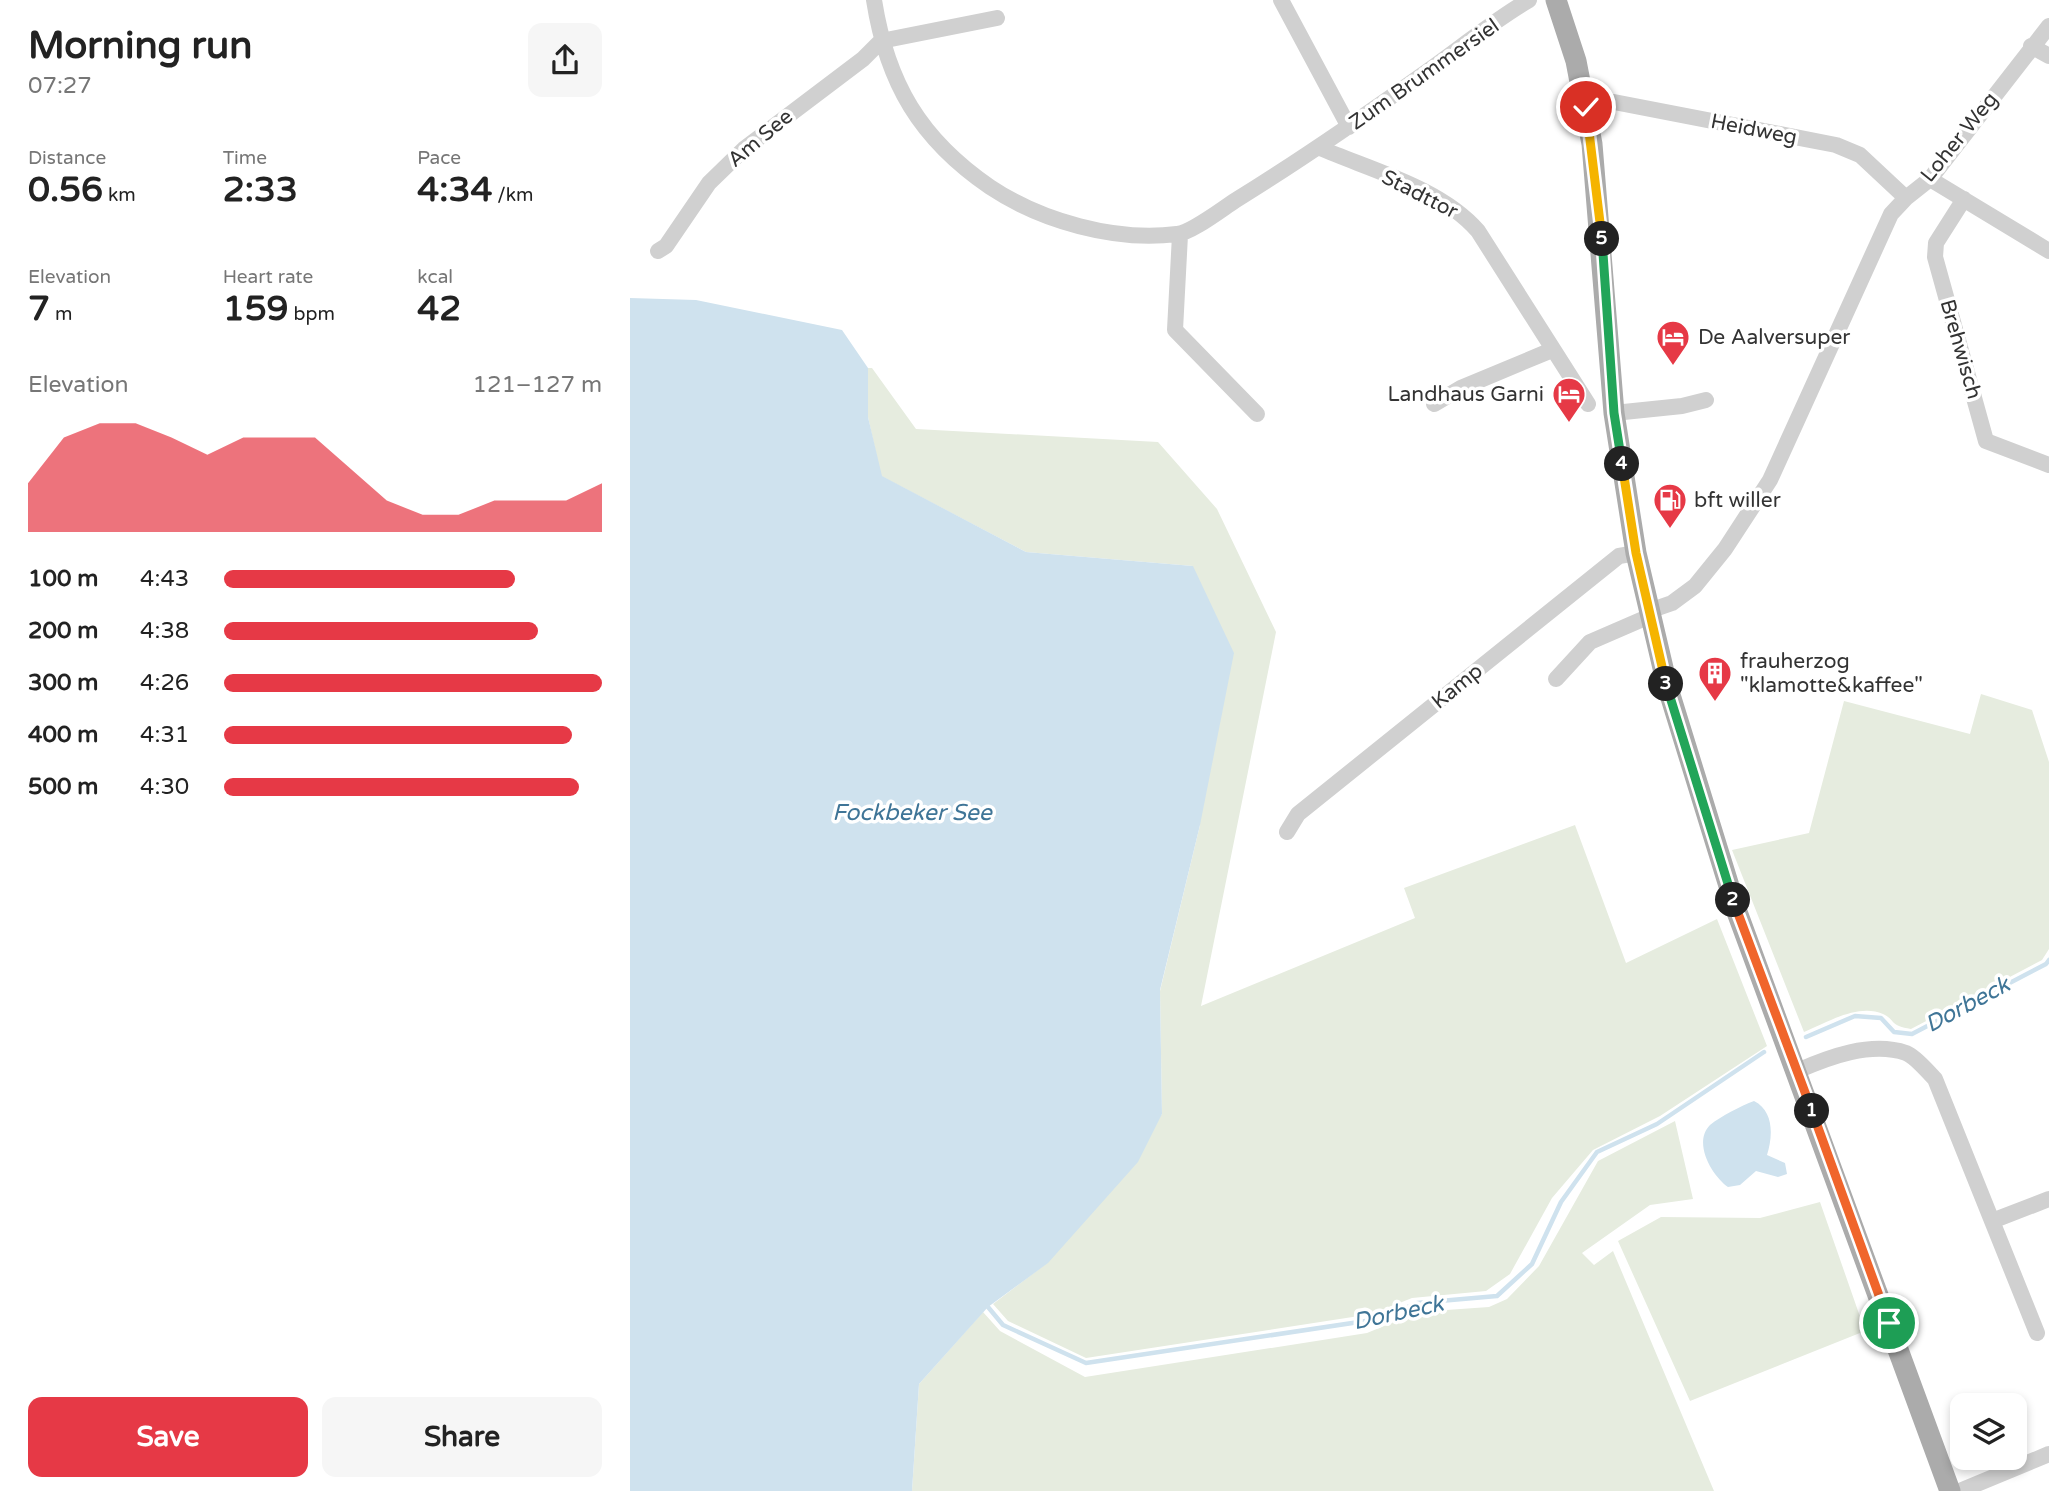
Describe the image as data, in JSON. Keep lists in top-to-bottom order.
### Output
{
  "streets": {
    "street": [
      "Zum Brummersiel",
      "Heidweg",
      "Loher Weg",
      "Am See",
      "Stadttor",
      "Brehwisch",
      "Kamp"
    ]
  },
  "crossings": [
    ["Zum Brummersiel", "Stadttor"],
    ["Heidweg", "Loher Weg"]
  ],
  "water": ["Fockbeker See", "Dorbeck"],
  "places": {
    "hotel": ["De Aalversuper", "Landhaus Garni"],
    "fuel station": ["bft willer"],
    "building": ["frauherzog \"klamotte&kaffee\""]
  },
  "page": {
    "heading": ["Morning run", "07:27"],
    "stats": [
      ["Distance", "0.56 km"],
      ["Time", "2:33"],
      ["Pace", "4:34 /km"],
      ["Elevation", "7 m"],
      ["Heart rate", "159 bpm"],
      ["kcal", "42"]
    ],
    "pins": [
      "5",
      "4",
      "3",
      "2",
      "1"
    ],
    "chart": ["Elevation", "121–127 m"],
    "list": [
      {
        "name": "100 m",
        "note": "4:43"
      },
      {
        "name": "200 m",
        "note": "4:38"
      },
      {
        "name": "300 m",
        "note": "4:26"
      },
      {
        "name": "400 m",
        "note": "4:31"
      },
      {
        "name": "500 m",
        "note": "4:30"
      }
    ],
    "buttons": ["Save", "Share"]
  }
}
